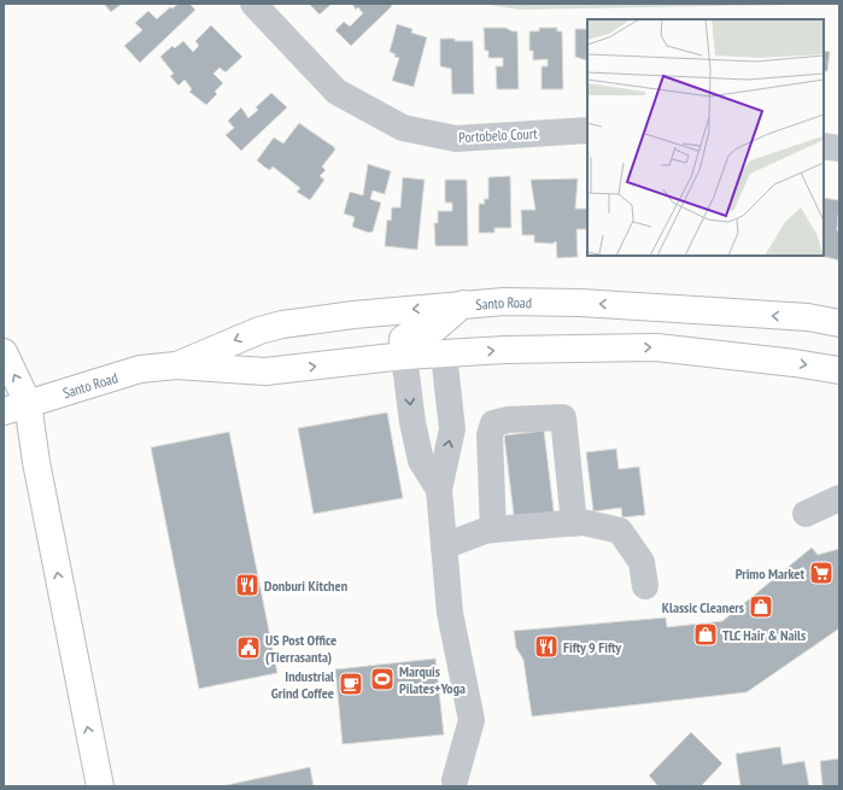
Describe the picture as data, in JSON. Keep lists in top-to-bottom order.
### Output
{
  "streets": {
    "main road": ["Santo Road"],
    "street": ["Portobelo Court"]
  },
  "places": {
    "supermarket": ["Primo Market"],
    "restaurant": ["Donburi Kitchen", "Fifty 9 Fifty"],
    "shop": ["Klassic Cleaners", "TLC Hair & Nails"],
    "public building": ["US Post Office (Tierrasanta)"],
    "sports": ["Marquis Pilates+Yoga"],
    "cafe": ["Industrial Grind Coffee"]
  }
}
